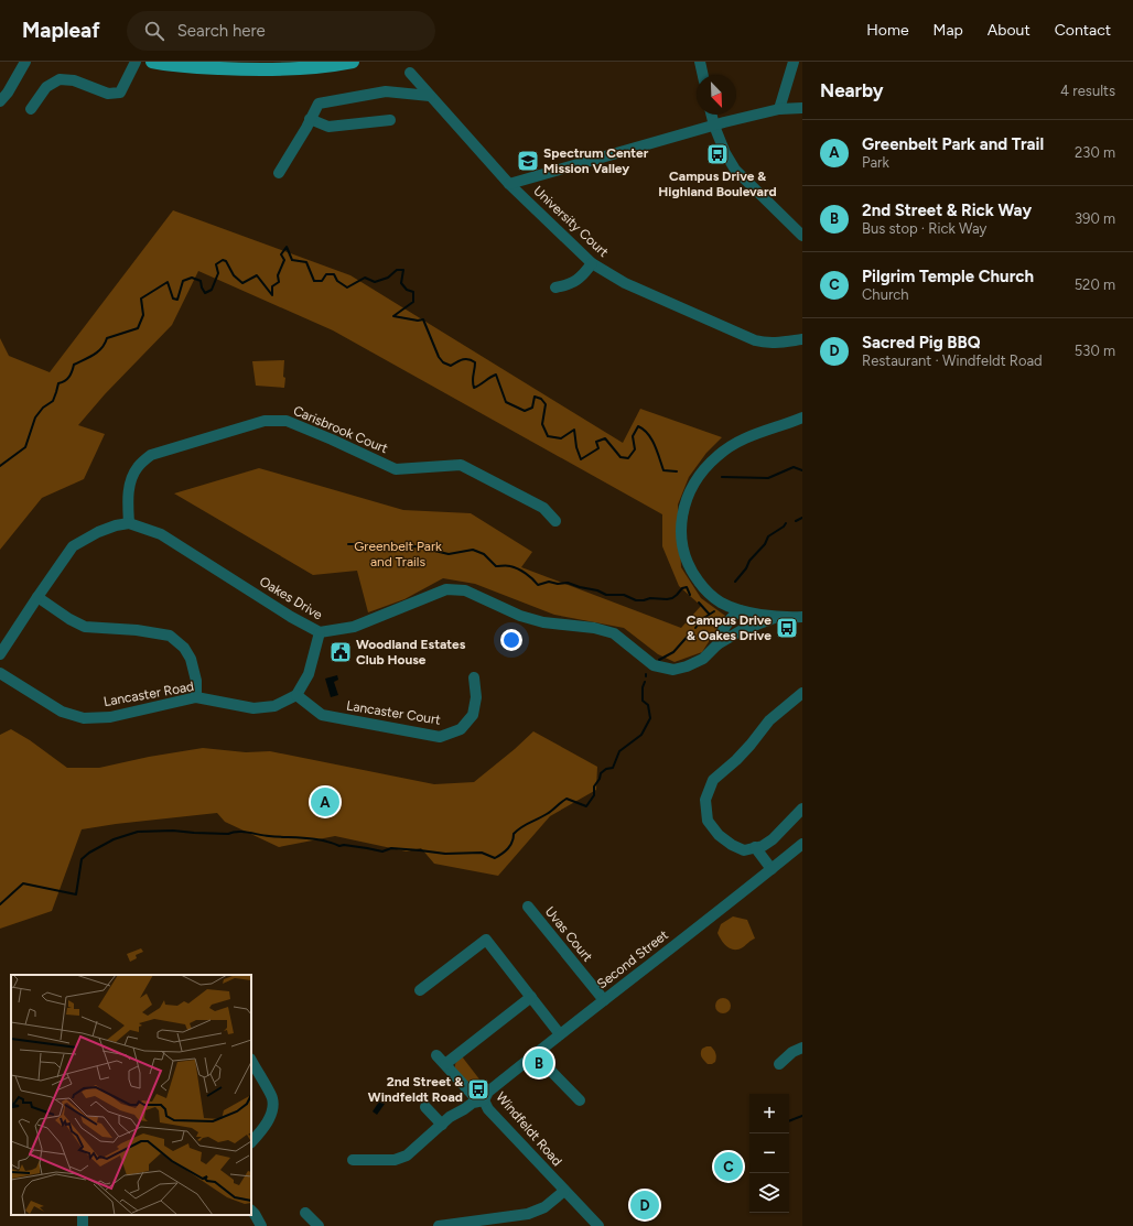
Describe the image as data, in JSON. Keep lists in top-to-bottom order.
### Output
{
  "streets": {
    "street": [
      "University Court",
      "Carisbrook Court",
      "Oakes Drive",
      "Lancaster Road",
      "Lancaster Court",
      "Uvas Court",
      "Second Street",
      "Windfeldt Road"
    ]
  },
  "crossings": [
    ["Carisbrook Court", "Oakes Drive"],
    ["Lancaster Road", "Lancaster Court"],
    ["Uvas Court", "Second Street"],
    ["Second Street", "Windfeldt Road"]
  ],
  "parks": ["Greenbelt Park and Trails"],
  "places": {
    "bus stop": ["Campus Drive & Highland Boulevard", "Campus Drive & Oakes Drive", "2nd Street & Windfeldt Road"],
    "school or university": ["Spectrum Center Mission Valley"],
    "public building": ["Woodland Estates Club House"]
  },
  "north": "bottom right",
  "page": {
    "header": "Mapleaf",
    "search": "Search here",
    "nav": [
      "Home",
      "Map",
      "About",
      "Contact"
    ],
    "heading": ["Nearby", "4 results"],
    "list": [
      {
        "mark": "A",
        "name": "Greenbelt Park and Trail",
        "note": "Park",
        "value": "230 m"
      },
      {
        "mark": "B",
        "name": "2nd Street & Rick Way",
        "note": "Bus stop · Rick Way",
        "value": "390 m"
      },
      {
        "mark": "C",
        "name": "Pilgrim Temple Church",
        "note": "Church",
        "value": "520 m"
      },
      {
        "mark": "D",
        "name": "Sacred Pig BBQ",
        "note": "Restaurant · Windfeldt Road",
        "value": "530 m"
      }
    ],
    "pins": [
      "A",
      "B",
      "C",
      "D"
    ],
    "map_buttons": ["+", "−"]
  }
}
